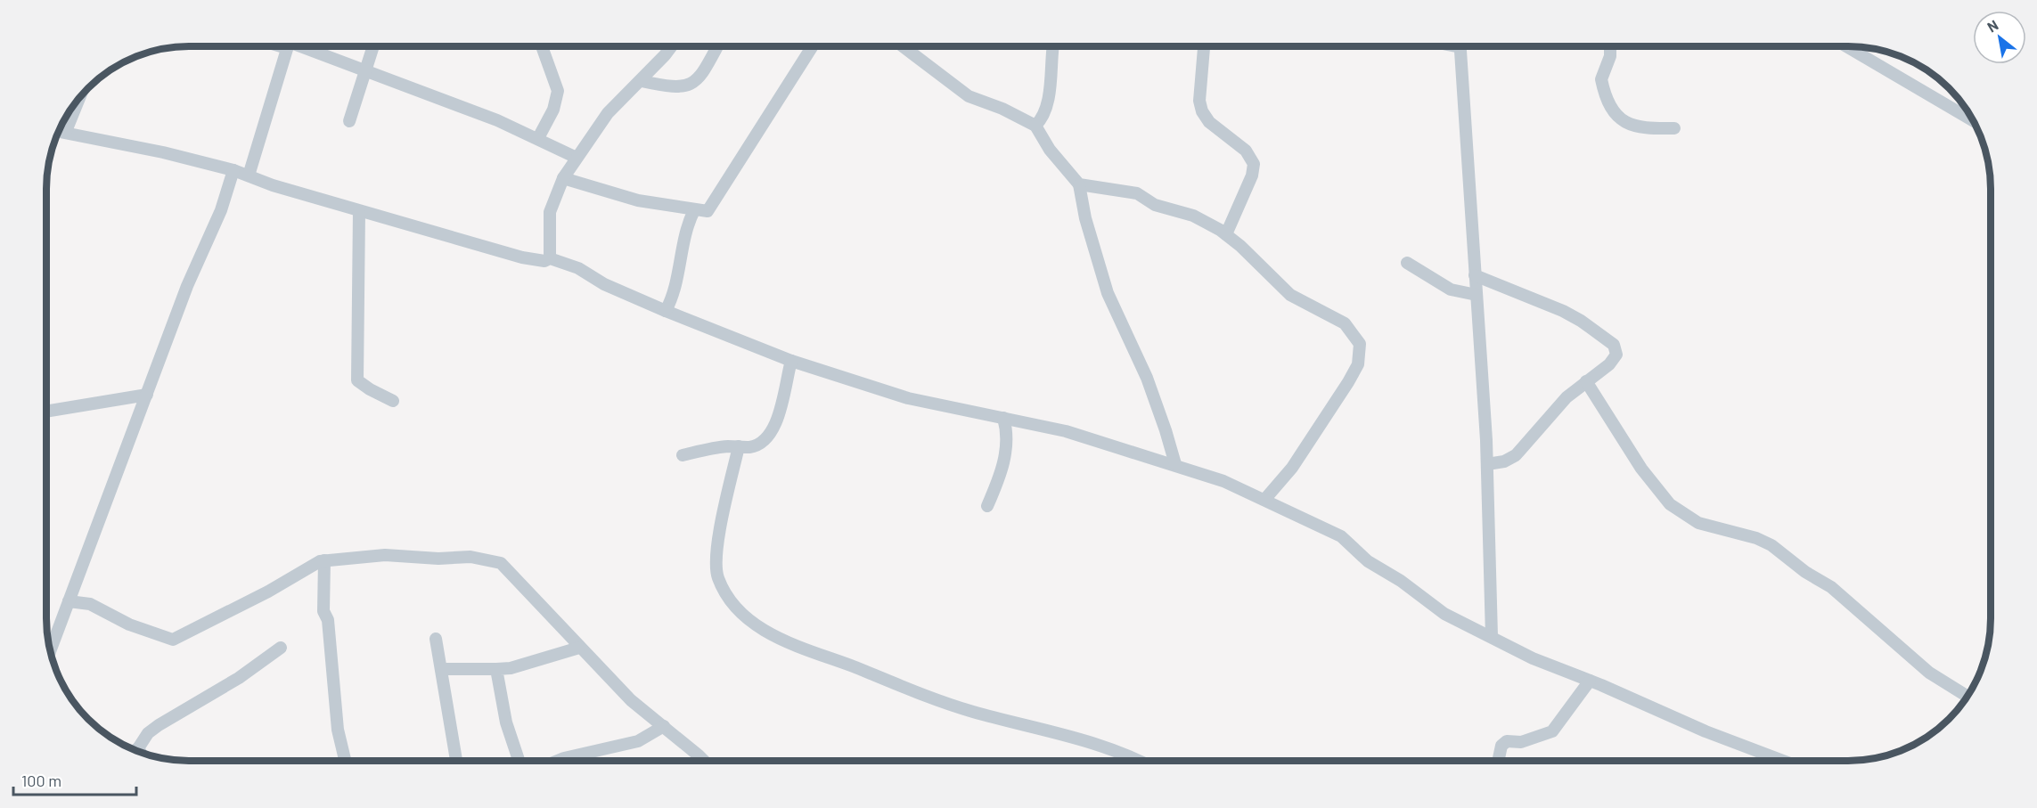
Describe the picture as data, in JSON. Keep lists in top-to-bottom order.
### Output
{
  "scale_bar": "100 m",
  "north": "top left"
}
